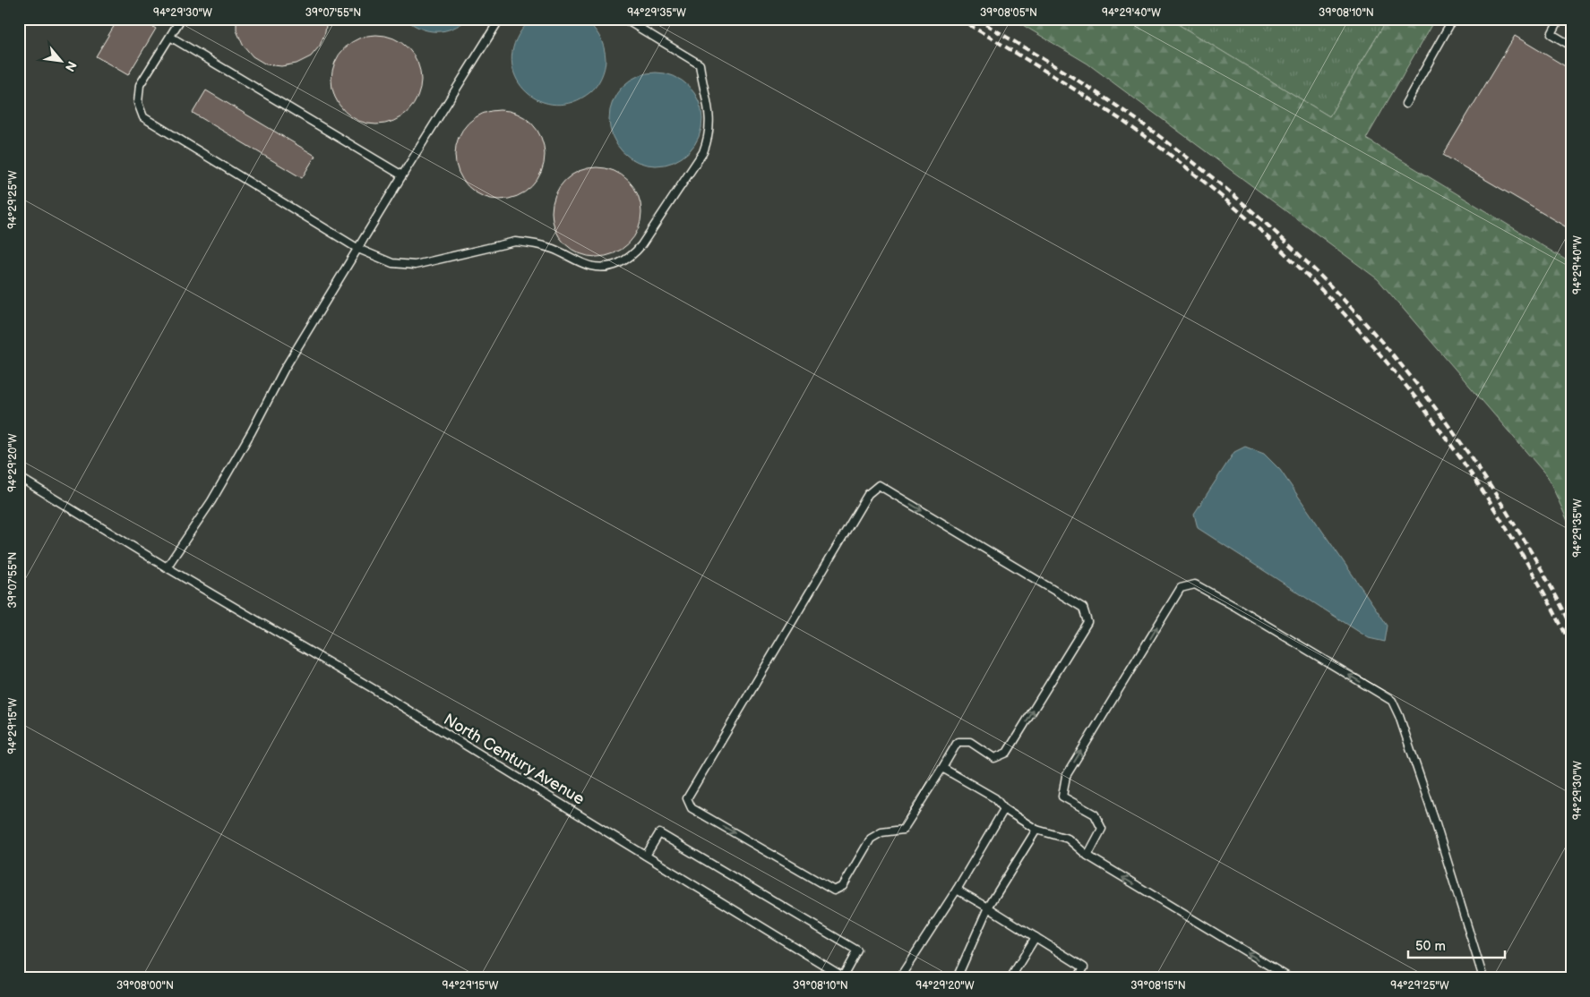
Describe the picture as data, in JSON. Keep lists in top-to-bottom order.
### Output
{
  "streets": {
    "lane": ["North Century Avenue"]
  },
  "scale_bar": "50 m",
  "north": "bottom right",
  "coordinates": [
    "94°29'30\"W",
    "39°07'55\"N",
    "94°29'35\"W",
    "39°08'05\"N",
    "94°29'40\"W",
    "39°08'10\"N",
    "94°29'25\"W",
    "94°29'20\"W",
    "94°29'15\"W",
    "39°08'00\"N",
    "39°08'15\"N"
  ]
}
